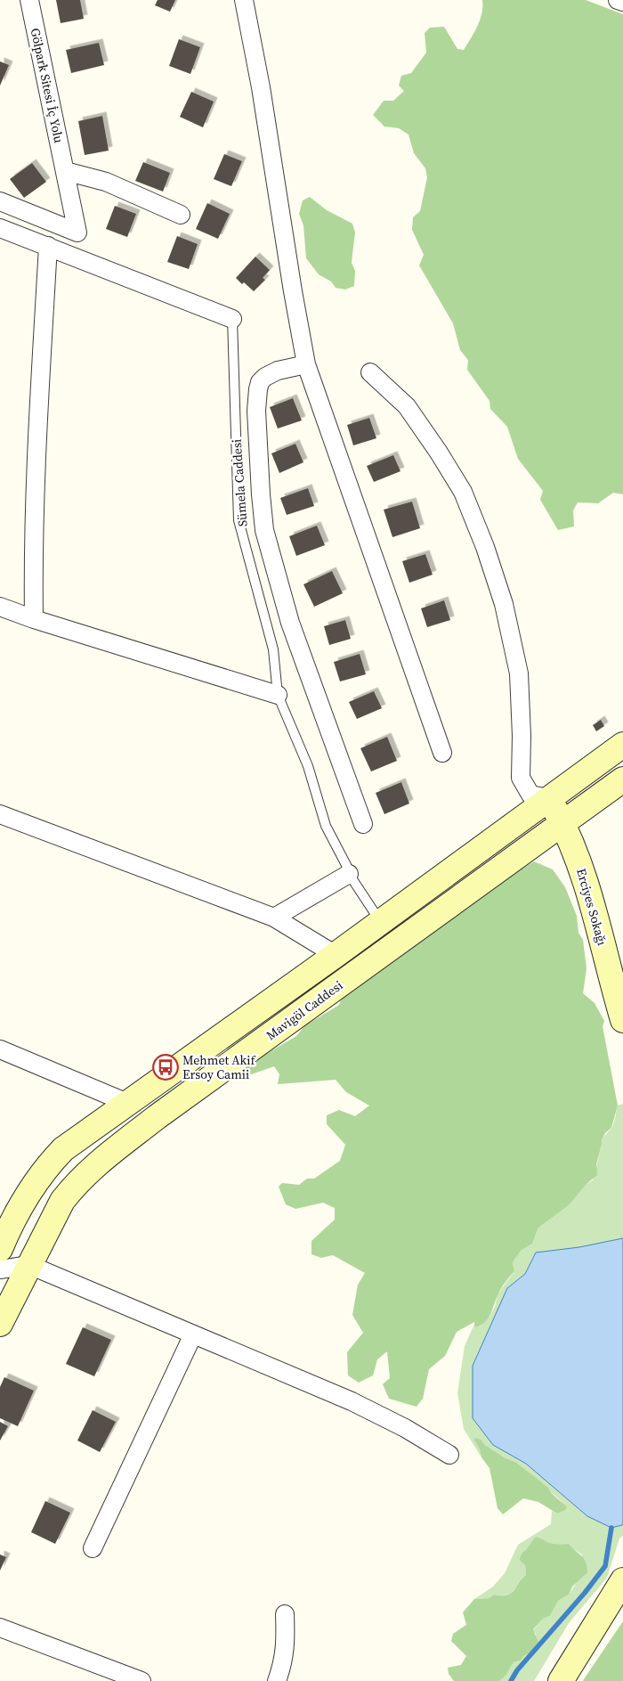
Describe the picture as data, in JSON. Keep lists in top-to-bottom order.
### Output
{
  "streets": {
    "main road": ["Erciyes Sokağı", "Mavigöl Caddesi"],
    "street": ["Gölpark Sitesi İç Yolu", "Sümela Caddesi"]
  },
  "crossings": [
    ["Erciyes Sokağı", "Mavigöl Caddesi"]
  ],
  "places": {
    "bus stop": ["Mehmet Akif Ersoy Camii"]
  }
}
